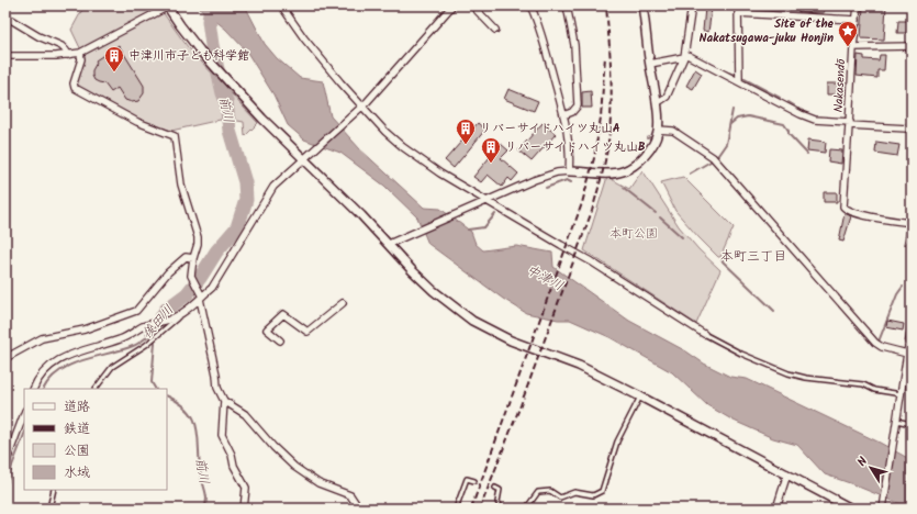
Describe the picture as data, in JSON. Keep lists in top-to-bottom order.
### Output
{
  "streets": {
    "street": ["Nakasendō"]
  },
  "districts": ["本町三丁目"],
  "water": ["前川", "中津川", "後田川"],
  "parks": ["本町公園"],
  "places": {
    "place": ["Site of the Nakatsugawa-juku Honjin"],
    "building": ["中津川市子ども科学館", "リバーサイドハイツ丸山A", "リバーサイドハイツ丸山B"]
  },
  "legend": [
    "道路",
    "鉄道",
    "公園",
    "水域"
  ],
  "north": "top left"
}
